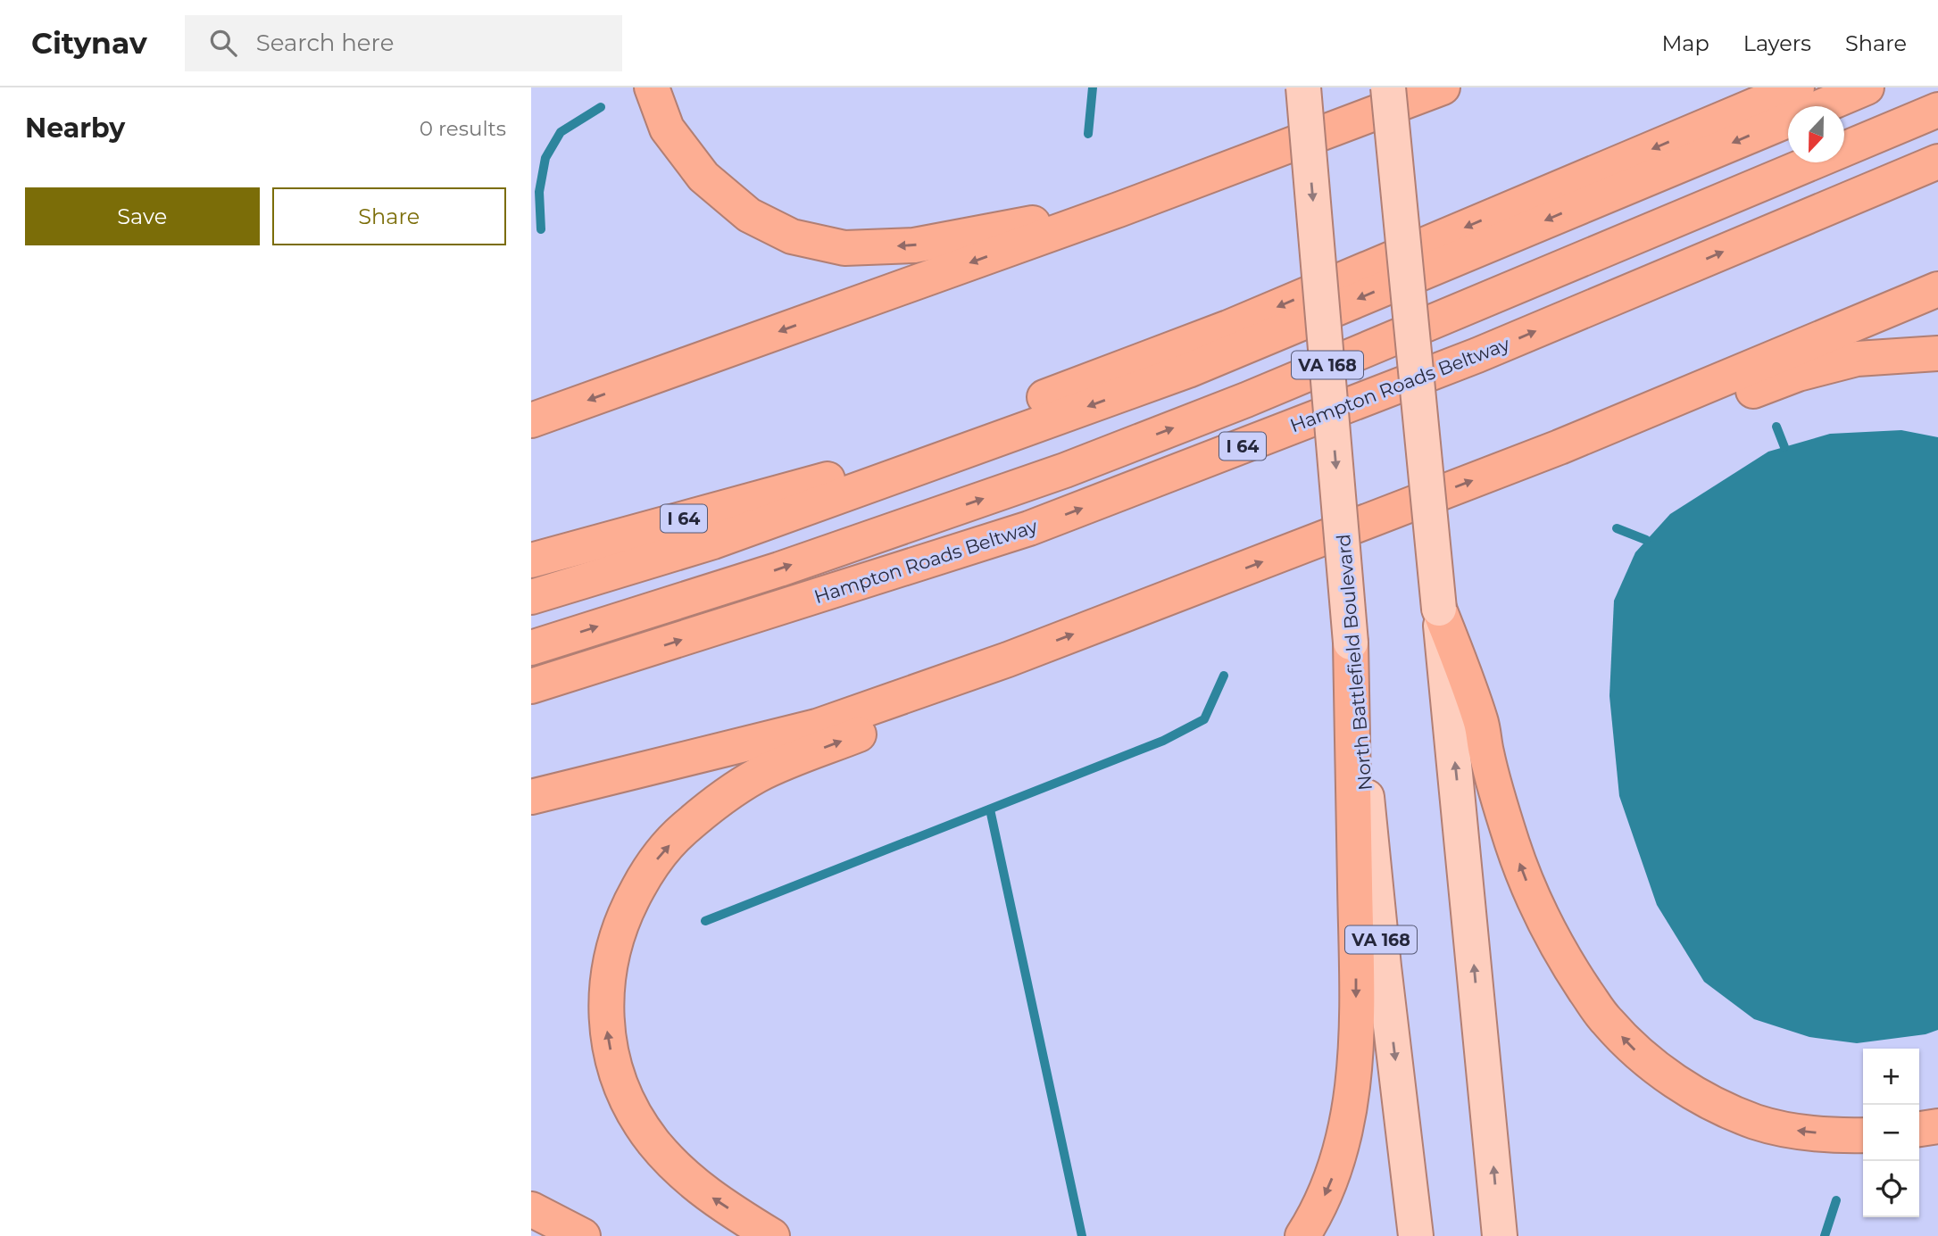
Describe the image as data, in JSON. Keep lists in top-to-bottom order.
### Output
{
  "streets": {
    "highway": ["Hampton Roads Beltway", "I 64"],
    "main road": ["VA 168", "North Battlefield Boulevard"]
  },
  "north": "bottom",
  "page": {
    "header": "Citynav",
    "search": "Search here",
    "nav": ["Map", "Layers", "Share"],
    "heading": ["Nearby", "0 results"],
    "buttons": ["Save", "Share"],
    "map_buttons": ["+", "−"]
  }
}
